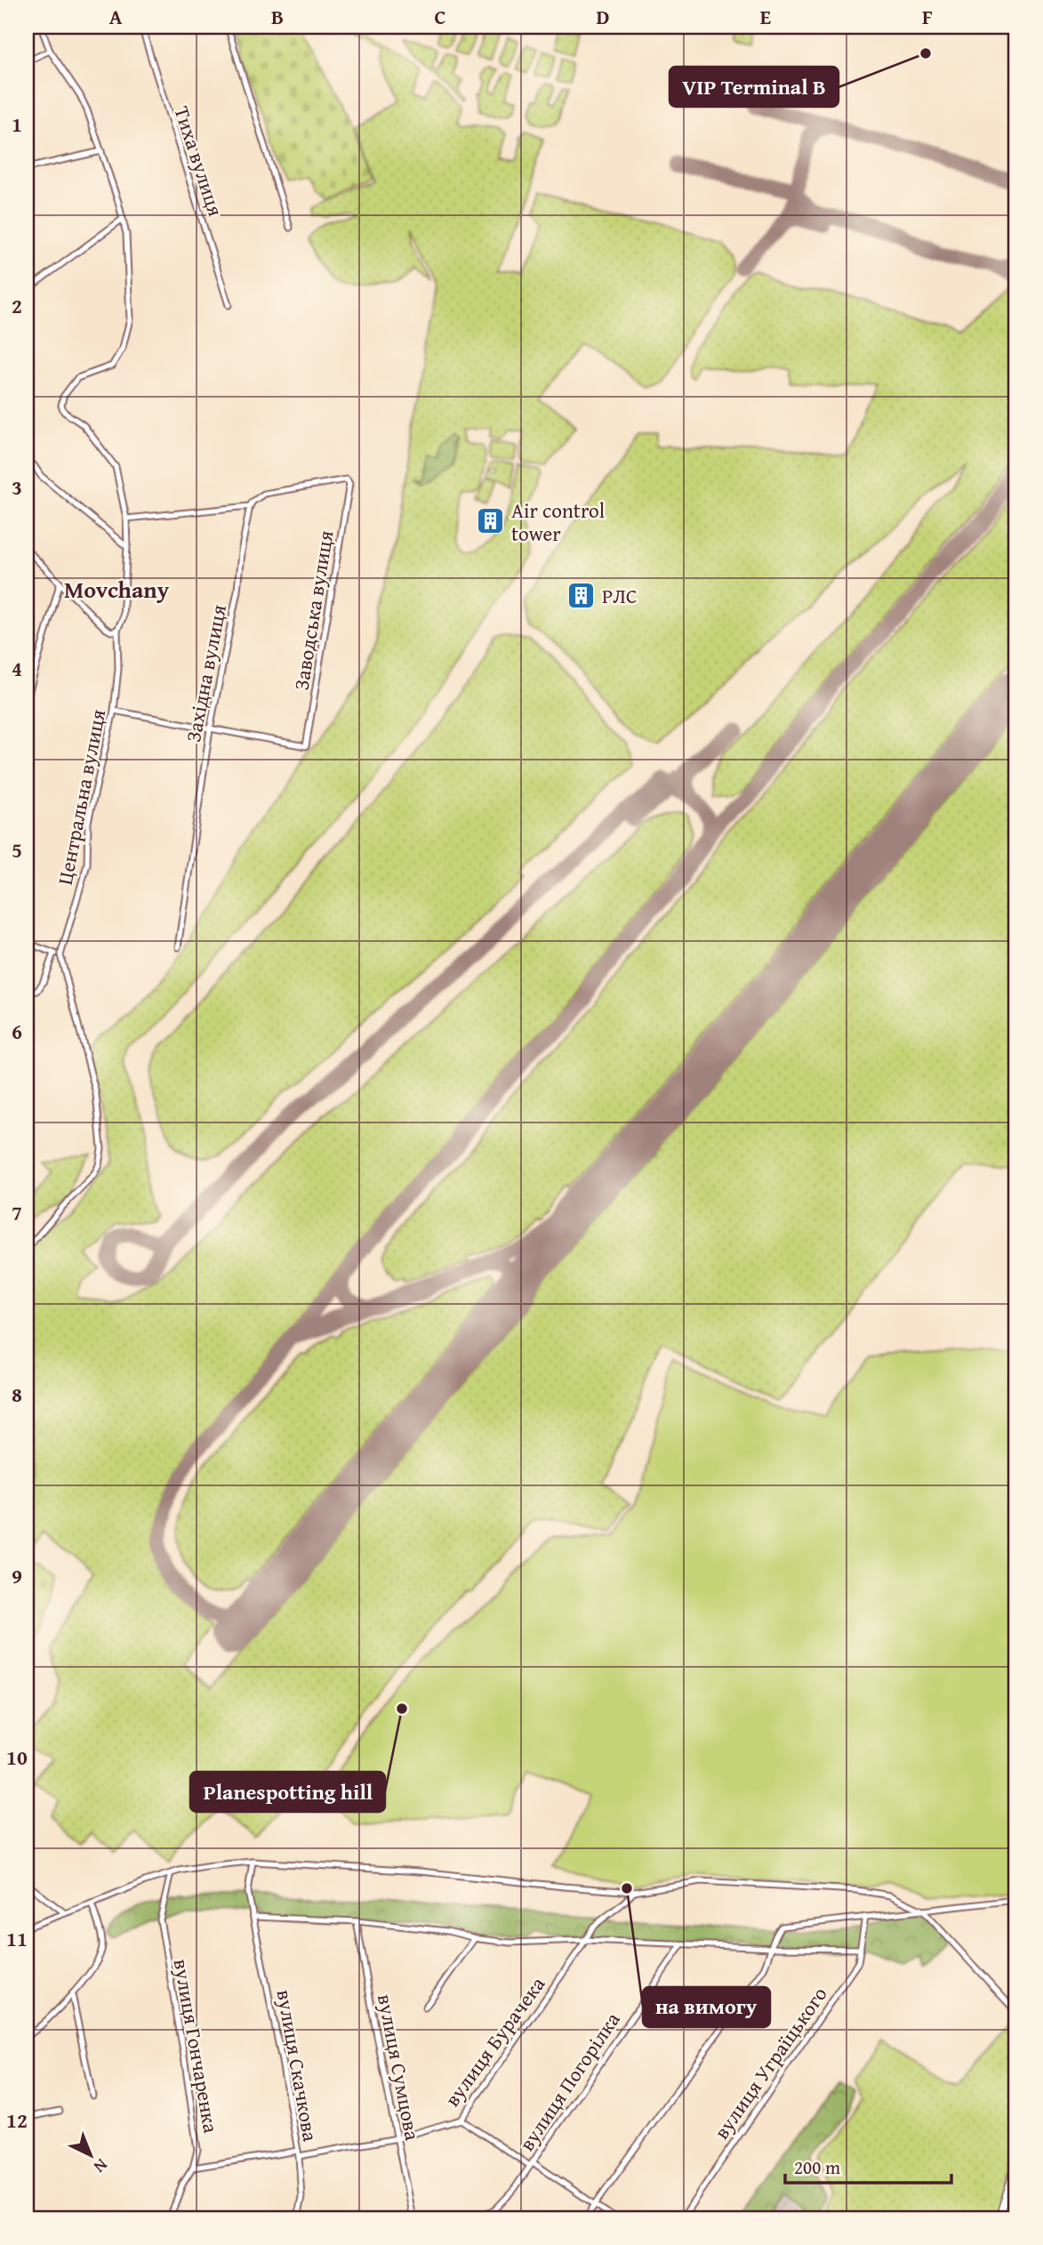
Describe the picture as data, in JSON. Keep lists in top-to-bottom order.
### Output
{
  "streets": {
    "street": [
      "Тиха вулиця",
      "Заводська вулиця",
      "Західна вулиця",
      "Центральна вулиця",
      "вулиця Бурачека",
      "вулиця Гончаренка",
      "вулиця Уграїцького",
      "вулиця Скачкова",
      "вулиця Сумцова",
      "вулиця Погорілка"
    ]
  },
  "crossings": [
    ["Заводська вулиця", "Західна вулиця"],
    ["вулиця Бурачека", "вулиця Гончаренка"],
    ["вулиця Бурачека", "вулиця Скачкова"],
    ["вулиця Бурачека", "вулиця Сумцова"]
  ],
  "districts": ["Movchany"],
  "places": {
    "other": ["VIP Terminal B", "Planespotting hill", "на вимогу"],
    "building": ["Air control tower", "РЛС"]
  },
  "scale_bar": "200 m",
  "north": "bottom right",
  "grid": {
    "columns": [
      "A",
      "B",
      "C",
      "D",
      "E",
      "F"
    ],
    "rows": [
      "1",
      "2",
      "3",
      "4",
      "5",
      "6",
      "7",
      "8",
      "9",
      "10",
      "11",
      "12"
    ]
  }
}
